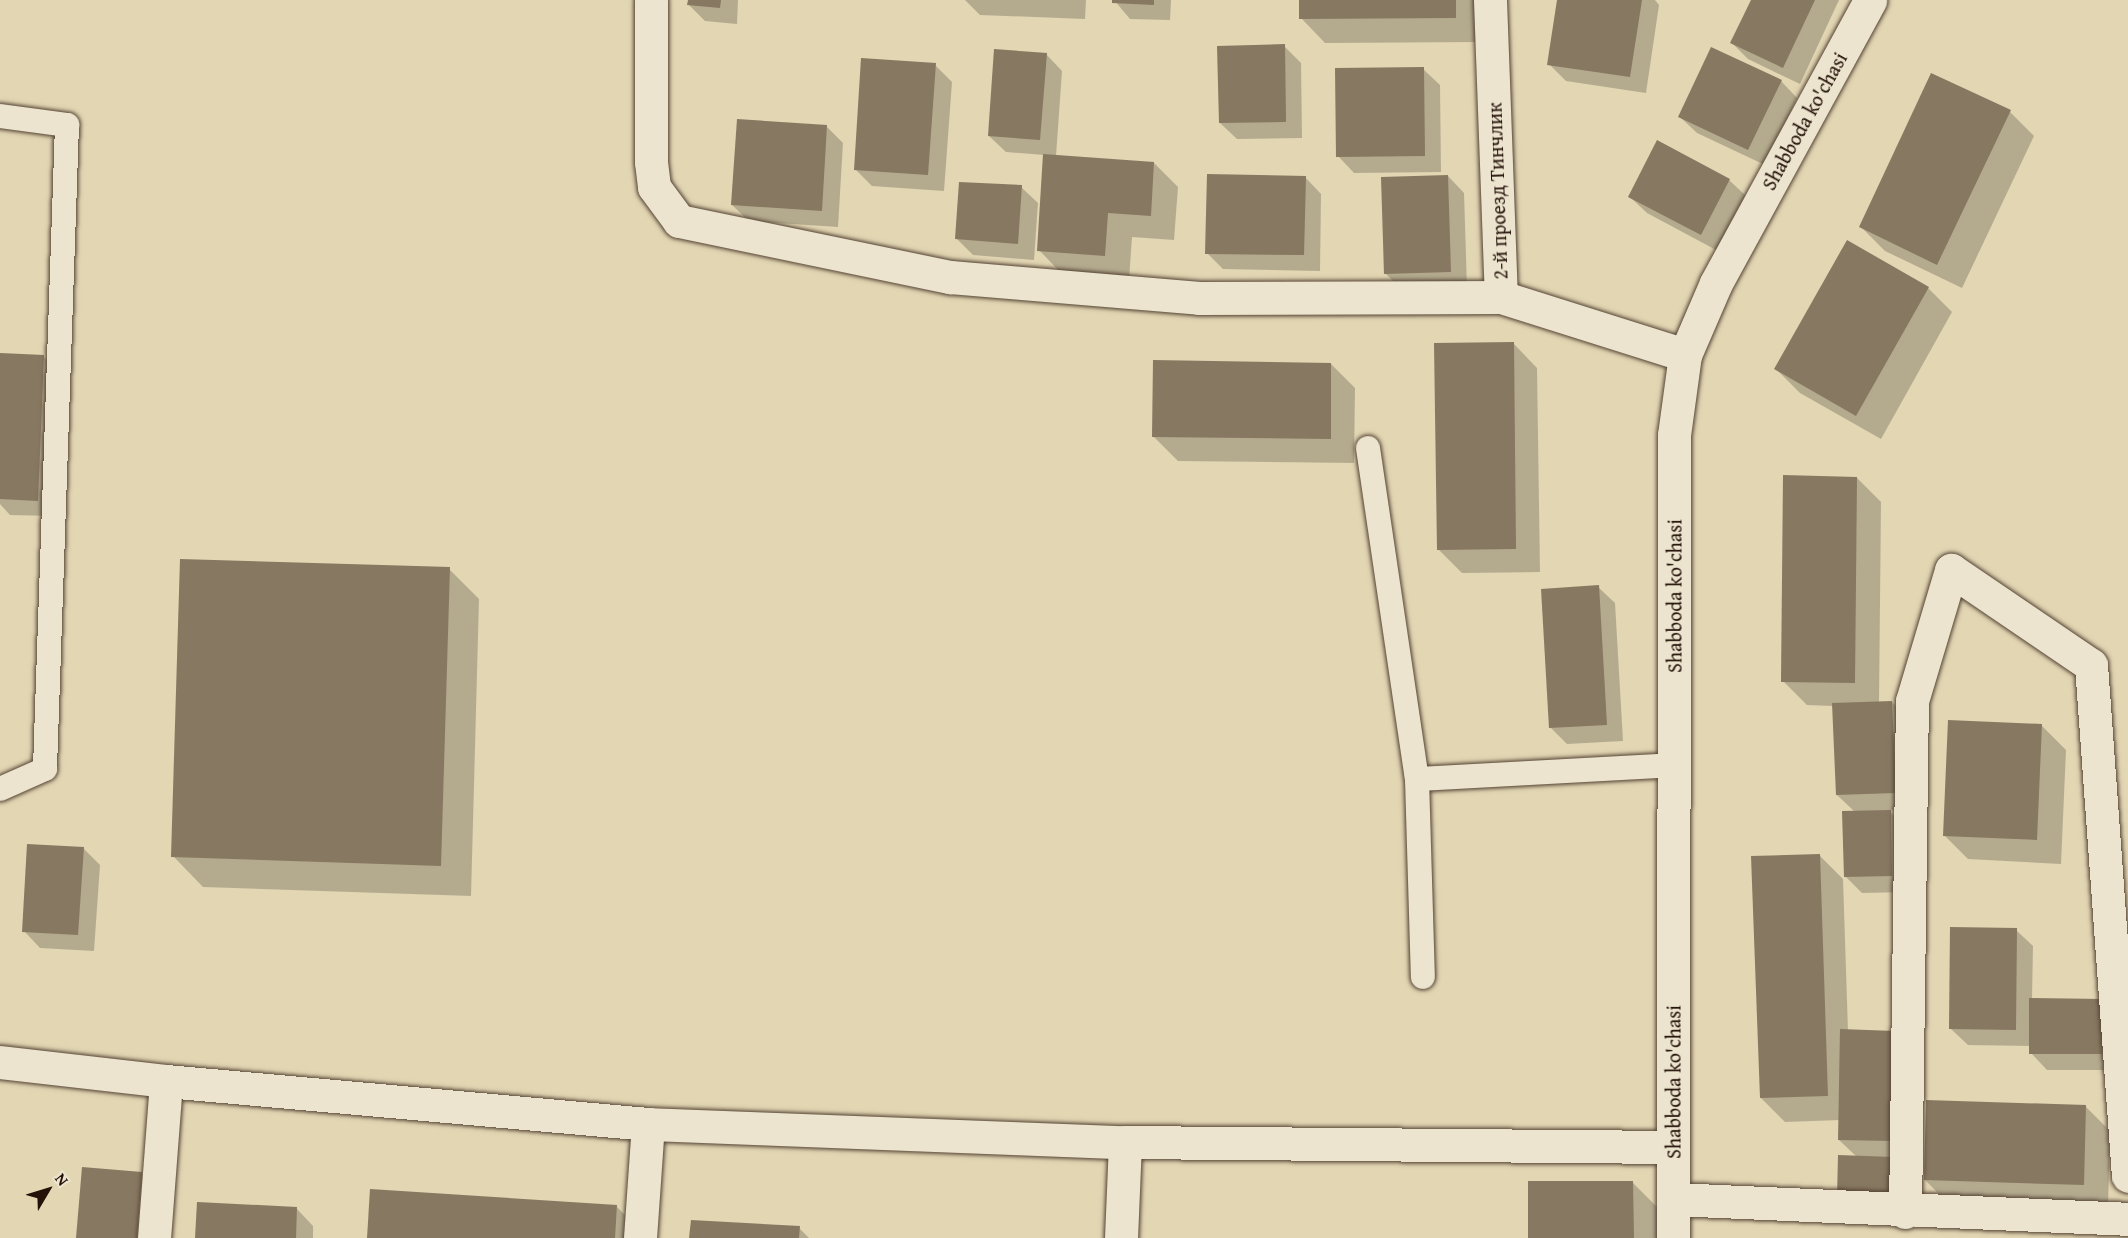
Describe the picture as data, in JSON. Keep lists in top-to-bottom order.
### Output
{
  "streets": {
    "street": ["Shabboda ko'chasi", "2-й проезд Тинчлик"]
  },
  "crossings": [
    ["Shabboda ko'chasi", "2-й проезд Тинчлик"]
  ],
  "north": "top right"
}
